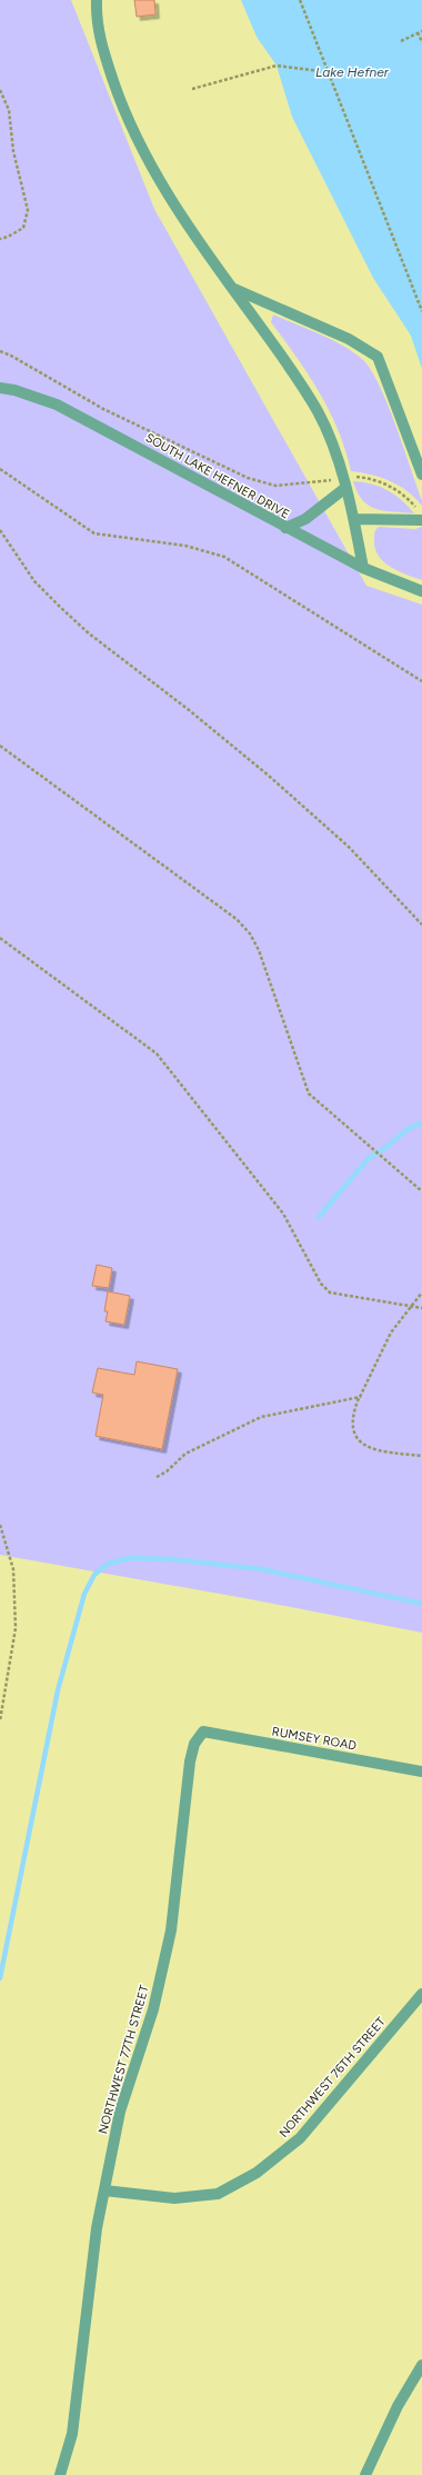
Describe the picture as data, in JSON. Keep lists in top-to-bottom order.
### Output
{
  "streets": {
    "street": [
      "SOUTH LAKE HEFNER DRIVE",
      "RUMSEY ROAD",
      "NORTHWEST 77TH STREET",
      "NORTHWEST 76TH STREET"
    ]
  },
  "crossings": [
    ["RUMSEY ROAD", "NORTHWEST 77TH STREET"],
    ["NORTHWEST 77TH STREET", "NORTHWEST 76TH STREET"]
  ],
  "water": ["Lake Hefner"]
}
